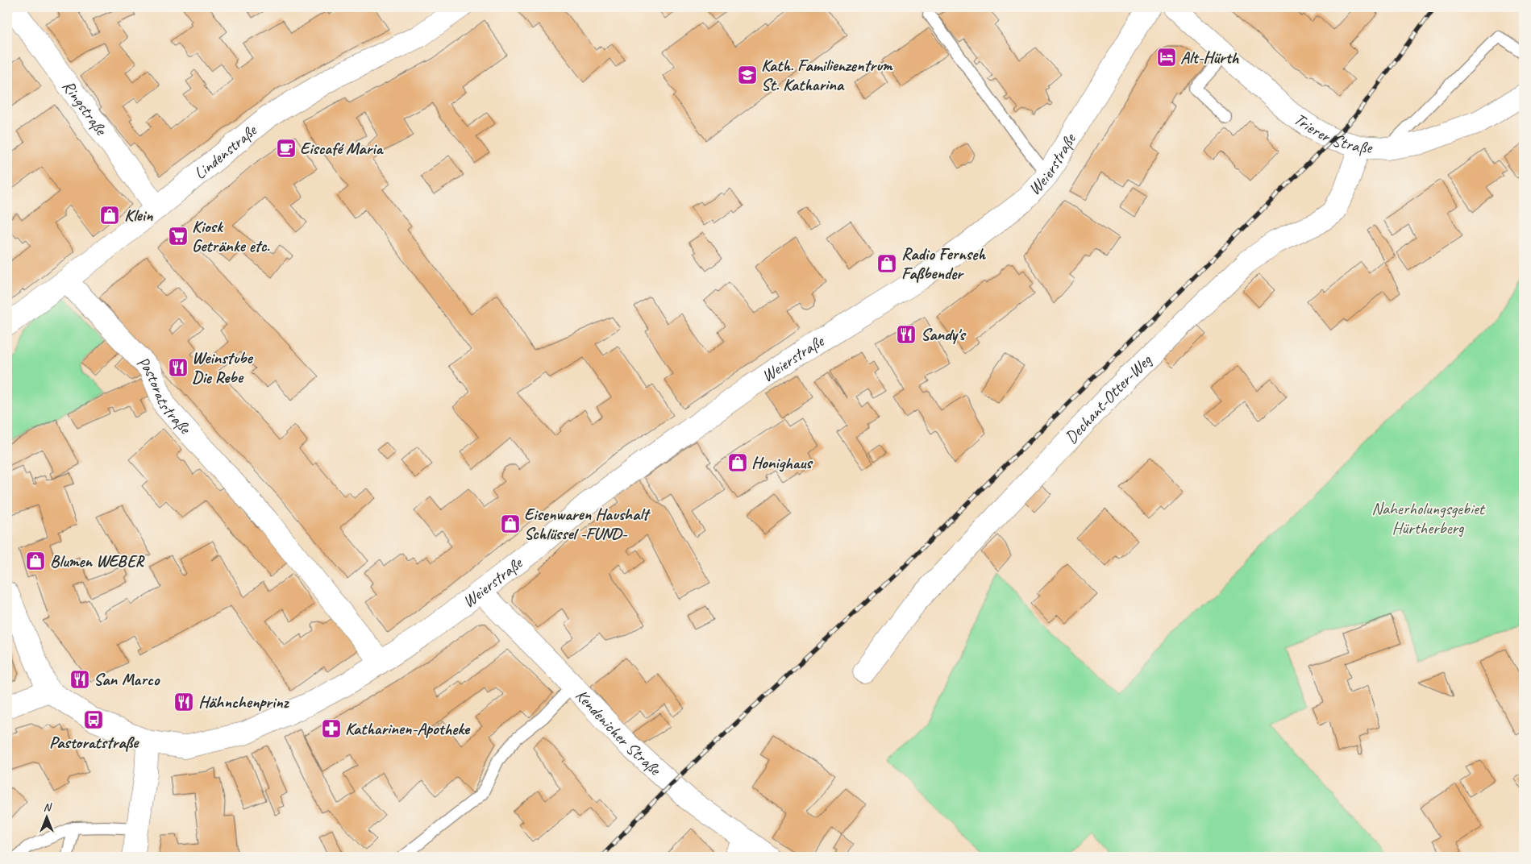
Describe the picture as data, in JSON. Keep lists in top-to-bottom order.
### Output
{
  "streets": {
    "street": [
      "Ringstraße",
      "Trierer Straße",
      "Lindenstraße",
      "Weierstraße",
      "Pastoratstraße",
      "Dechant-Otter-Weg",
      "Kendenicher Straße"
    ]
  },
  "crossings": [
    ["Ringstraße", "Lindenstraße"],
    ["Trierer Straße", "Dechant-Otter-Weg"],
    ["Lindenstraße", "Pastoratstraße"],
    ["Weierstraße", "Pastoratstraße"],
    ["Weierstraße", "Kendenicher Straße"]
  ],
  "parks": ["Naherholungsgebiet Hürtherberg"],
  "places": {
    "hotel": ["Alt-Hürth"],
    "school or university": ["Kath. Familienzentrum St. Katharina"],
    "cafe": ["Eiscafé Maria"],
    "shop": [
      "Klein",
      "Radio Fernseh Faßbender",
      "Honighaus",
      "Eisenwaren Haushalt Schlüssel -FUND-",
      "Blumen WEBER"
    ],
    "supermarket": ["Kiosk Getränke etc."],
    "restaurant": [
      "Sandy's",
      "Weinstube Die Rebe",
      "San Marco",
      "Hähnchenprinz"
    ],
    "bus stop": ["Pastoratstraße"],
    "pharmacy": ["Katharinen-Apotheke"]
  },
  "north": "top"
}
